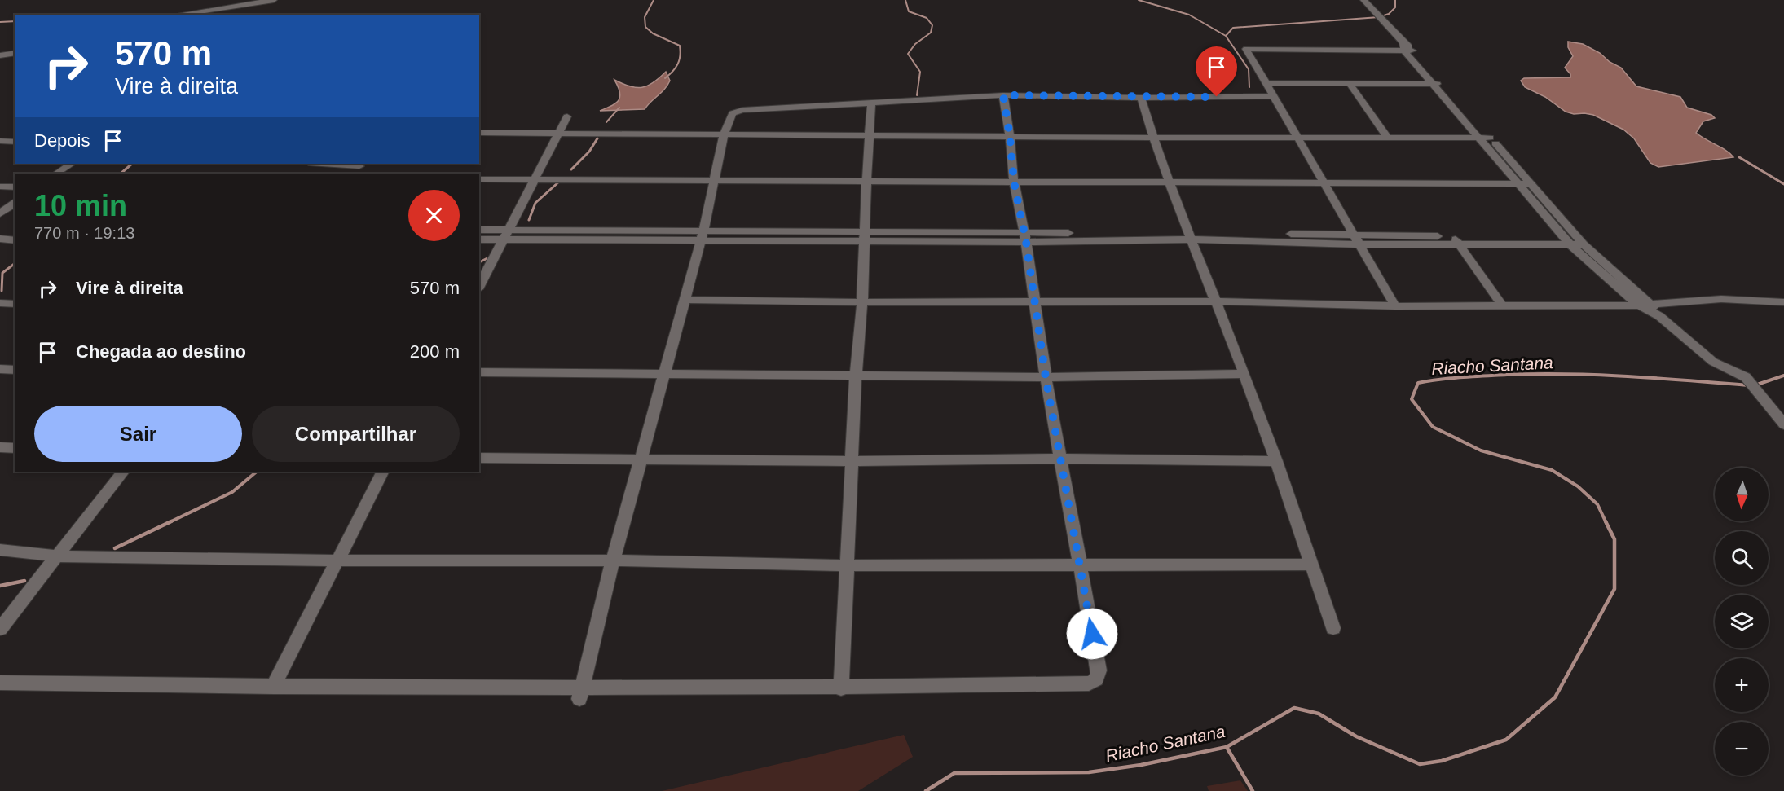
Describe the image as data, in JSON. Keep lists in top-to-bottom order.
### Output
{
  "water": ["Riacho Santana"],
  "north": "bottom",
  "page": {
    "turn": ["570 m", "Vire à direita"],
    "then": "Depois",
    "heading": ["10 min", "770 m · 19:13"],
    "list": [
      {
        "name": "Vire à direita",
        "value": "570 m"
      },
      {
        "name": "Chegada ao destino",
        "value": "200 m"
      }
    ],
    "buttons": ["Sair", "Compartilhar"],
    "map_buttons": ["+", "−"]
  }
}
